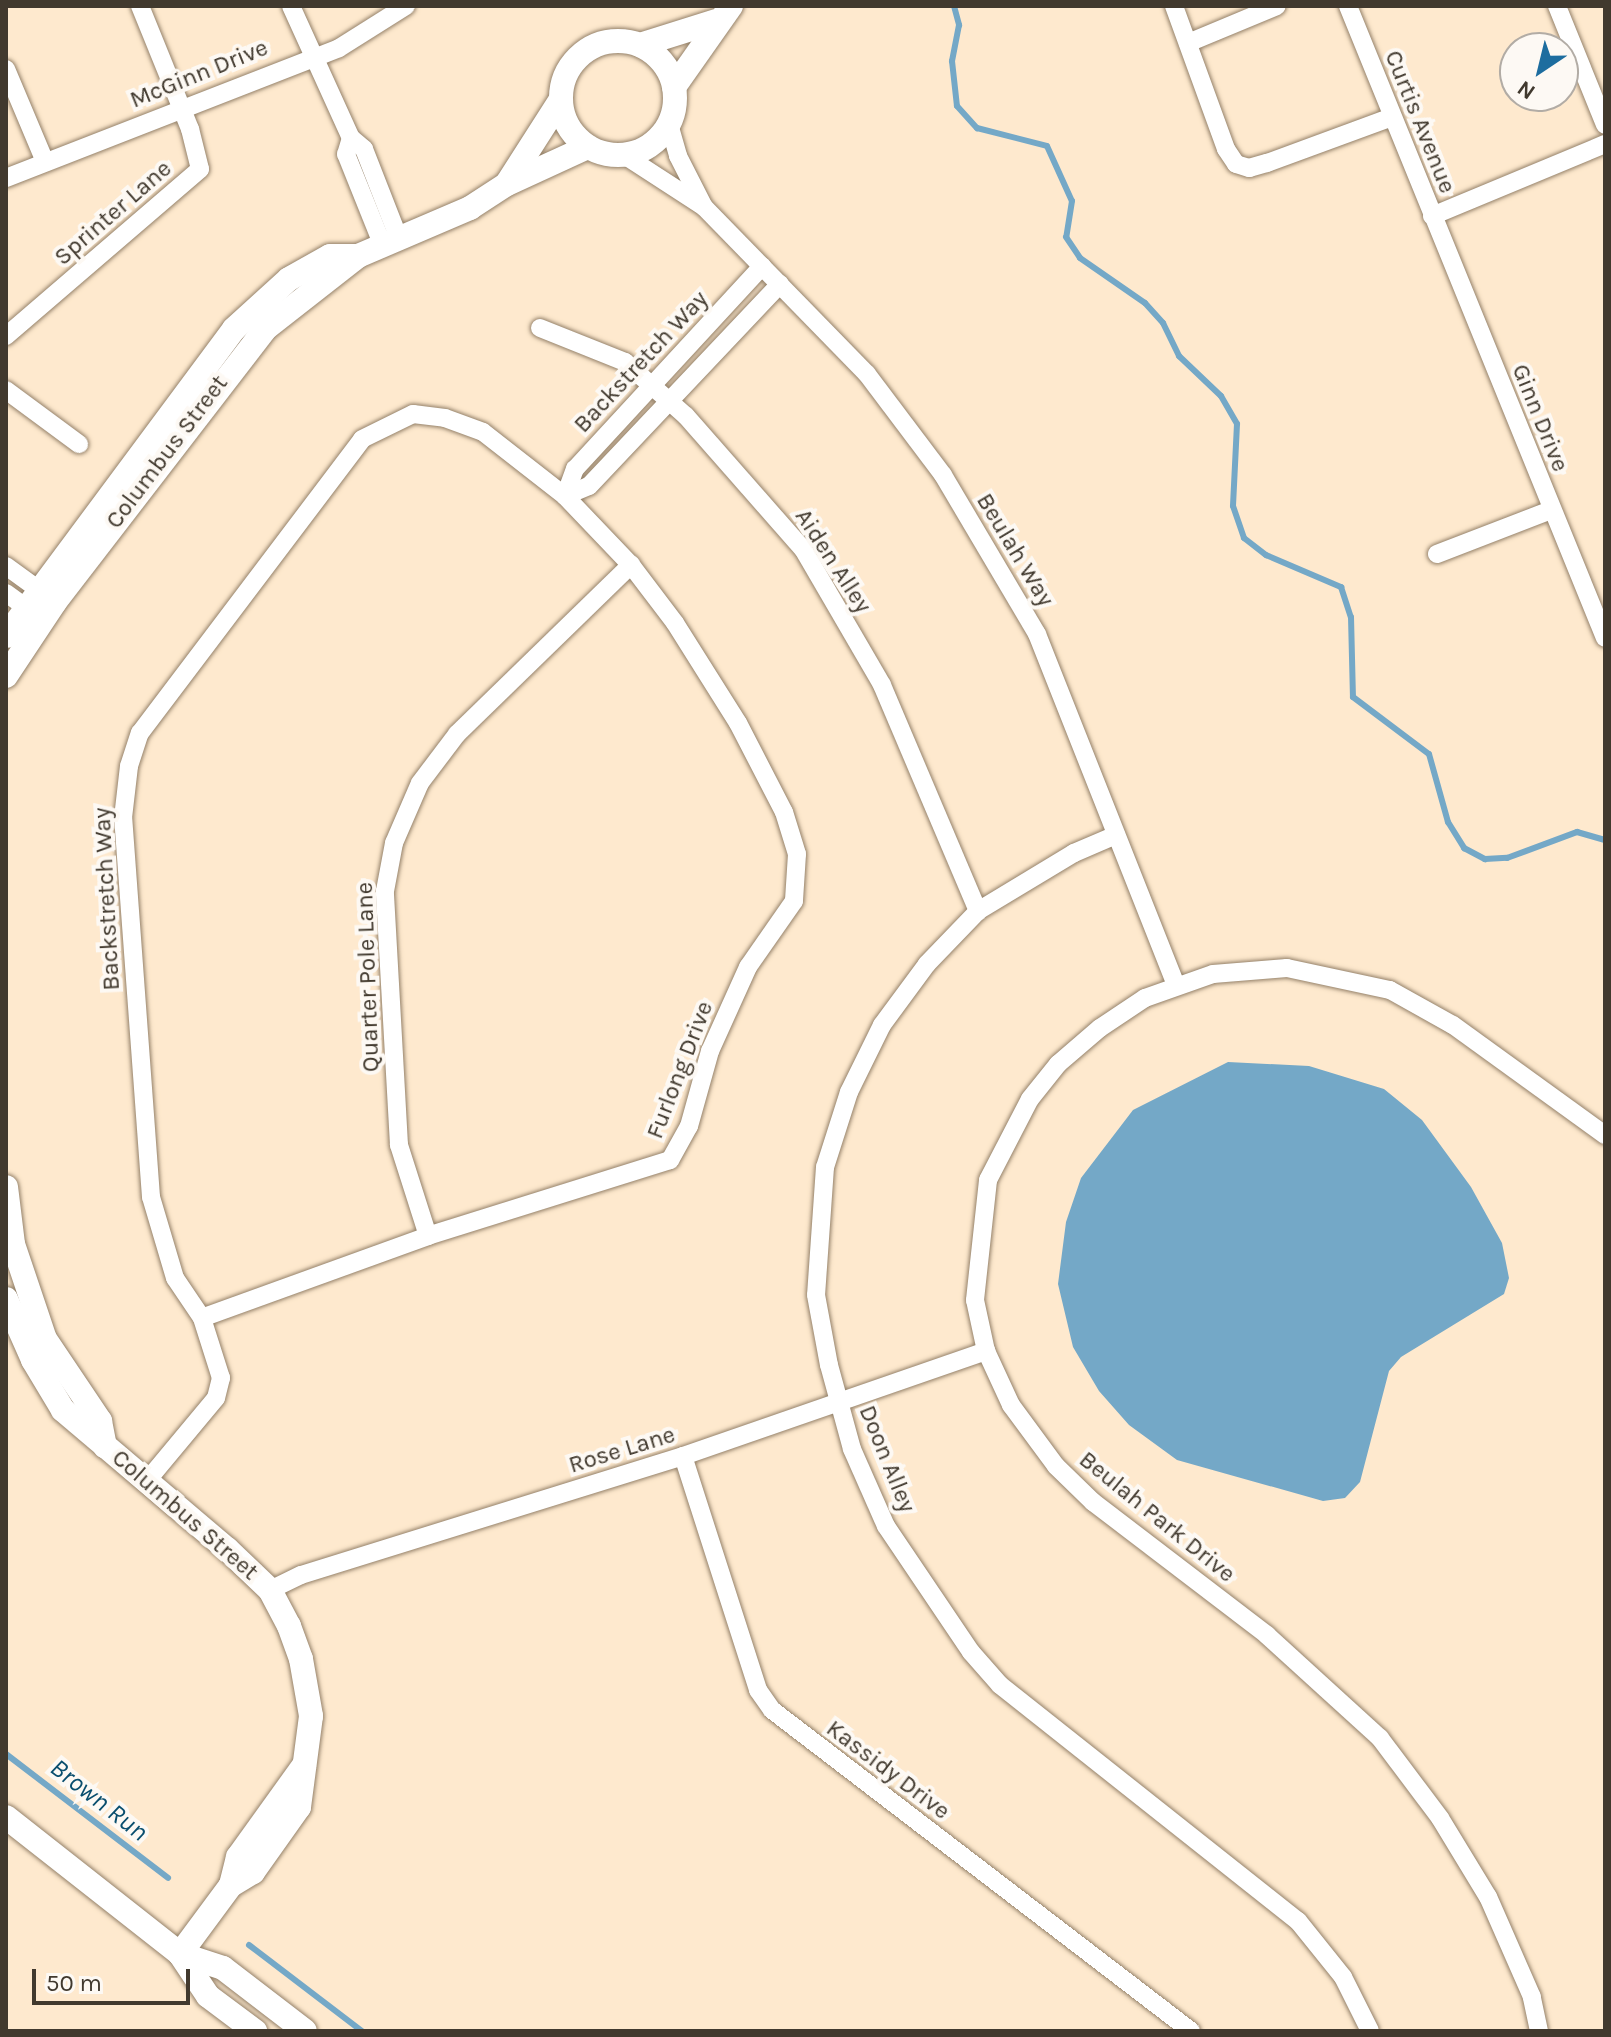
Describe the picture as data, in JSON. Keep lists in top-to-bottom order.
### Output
{
  "streets": {
    "street": [
      "McGinn Drive",
      "Curtis Avenue",
      "Sprinter Lane",
      "Backstretch Way",
      "Ginn Drive",
      "Columbus Street",
      "Beulah Way",
      "Aiden Alley",
      "Quarter Pole Lane",
      "Furlong Drive",
      "Rose Lane",
      "Doon Alley",
      "Beulah Park Drive",
      "Kassidy Drive"
    ]
  },
  "crossings": [
    ["McGinn Drive", "Sprinter Lane"],
    ["Curtis Avenue", "Ginn Drive"],
    ["Backstretch Way", "Columbus Street"],
    ["Backstretch Way", "Beulah Way"],
    ["Backstretch Way", "Aiden Alley"],
    ["Backstretch Way", "Furlong Drive"],
    ["Columbus Street", "Beulah Way"],
    ["Columbus Street", "Rose Lane"],
    ["Beulah Way", "Doon Alley"],
    ["Beulah Way", "Beulah Park Drive"],
    ["Aiden Alley", "Doon Alley"],
    ["Quarter Pole Lane", "Furlong Drive"],
    ["Rose Lane", "Doon Alley"],
    ["Rose Lane", "Beulah Park Drive"],
    ["Rose Lane", "Kassidy Drive"]
  ],
  "water": ["Brown Run"],
  "scale_bar": "50 m",
  "north": "bottom left"
}
